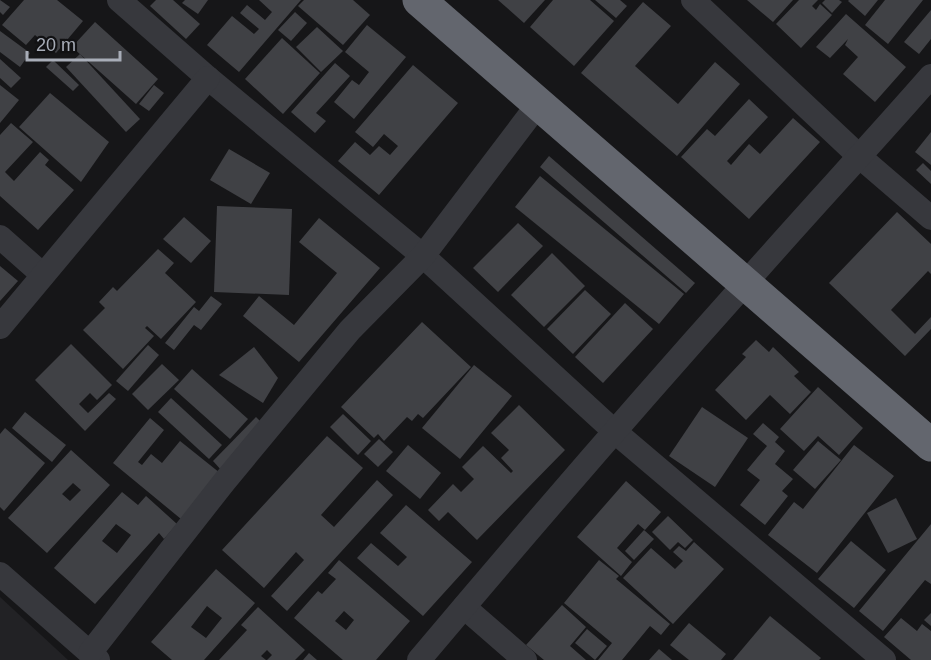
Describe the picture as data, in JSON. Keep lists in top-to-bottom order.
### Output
{
  "scale_bar": "20 m"
}
